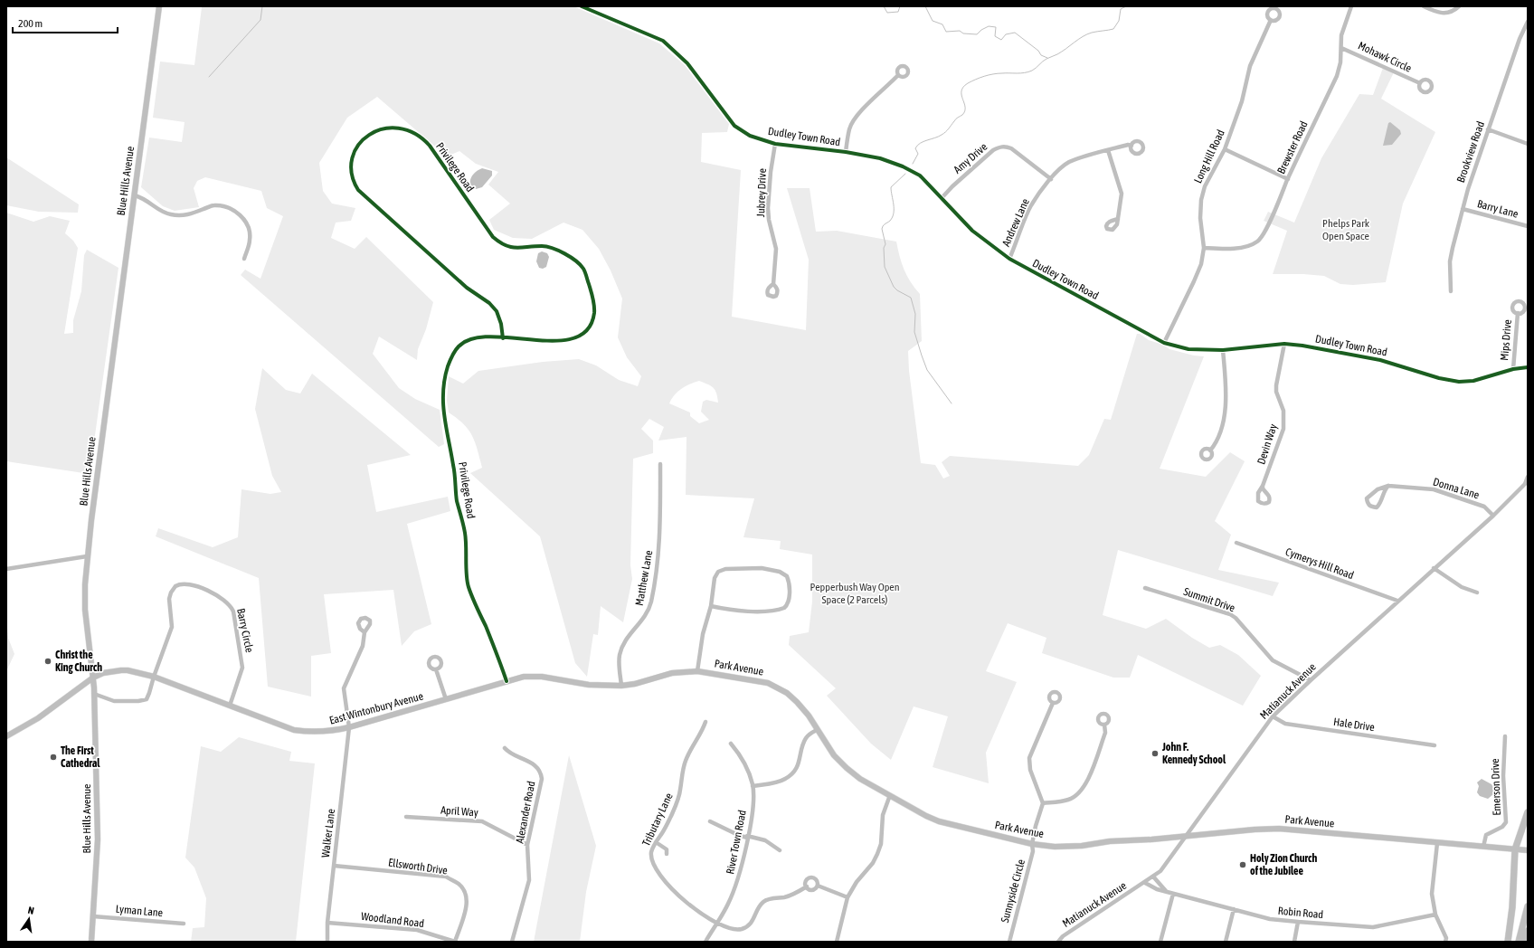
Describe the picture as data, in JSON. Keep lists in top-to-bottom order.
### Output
{
  "streets": {
    "main road": ["Blue Hills Avenue", "Park Avenue", "East Wintonbury Avenue"],
    "street": [
      "Mohawk Circle",
      "Dudley Town Road",
      "Brewster Road",
      "Brookview Road",
      "Long Hill Road",
      "Amy Drive",
      "Privilege Road",
      "Jubrey Drive",
      "Barry Lane",
      "Andrew Lane",
      "Mips Drive",
      "Devin Way",
      "Donna Lane",
      "Cymerys Hill Road",
      "Matthew Lane",
      "Summit Drive",
      "Barry Circle",
      "Matianuck Avenue",
      "Hale Drive",
      "Emerson Drive",
      "April Way",
      "Alexander Road",
      "Tributary Lane",
      "Walker Lane",
      "River Town Road",
      "Ellsworth Drive",
      "Sunnyside Circle",
      "Lyman Lane",
      "Robin Road",
      "Woodland Road"
    ]
  },
  "crossings": [
    ["Mohawk Circle", "Brewster Road"],
    ["Dudley Town Road", "Long Hill Road"],
    ["Dudley Town Road", "Amy Drive"],
    ["Dudley Town Road", "Jubrey Drive"],
    ["Dudley Town Road", "Andrew Lane"],
    ["Dudley Town Road", "Mips Drive"],
    ["Dudley Town Road", "Devin Way"],
    ["Brewster Road", "Long Hill Road"],
    ["Brookview Road", "Barry Lane"],
    ["Amy Drive", "Andrew Lane"],
    ["Privilege Road", "East Wintonbury Avenue"],
    ["Blue Hills Avenue", "East Wintonbury Avenue"],
    ["Blue Hills Avenue", "Lyman Lane"],
    ["Donna Lane", "Matianuck Avenue"],
    ["Cymerys Hill Road", "Matianuck Avenue"],
    ["Matthew Lane", "Park Avenue"],
    ["Summit Drive", "Matianuck Avenue"],
    ["Barry Circle", "East Wintonbury Avenue"],
    ["Park Avenue", "Matianuck Avenue"],
    ["Park Avenue", "East Wintonbury Avenue"],
    ["Park Avenue", "Emerson Drive"],
    ["Park Avenue", "Sunnyside Circle"],
    ["Matianuck Avenue", "Hale Drive"],
    ["Matianuck Avenue", "Robin Road"],
    ["East Wintonbury Avenue", "Walker Lane"],
    ["April Way", "Alexander Road"],
    ["Tributary Lane", "River Town Road"],
    ["Walker Lane", "Ellsworth Drive"],
    ["Walker Lane", "Woodland Road"],
    ["Ellsworth Drive", "Woodland Road"]
  ],
  "parks": ["Phelps Park Open Space", "Pepperbush Way Open Space (2 Parcels)"],
  "places": [
    "Christ the King Church",
    "John F. Kennedy School",
    "The First Cathedral",
    "Holy Zion Church of the Jubilee"
  ],
  "scale_bar": "200 m",
  "north": "top"
}
